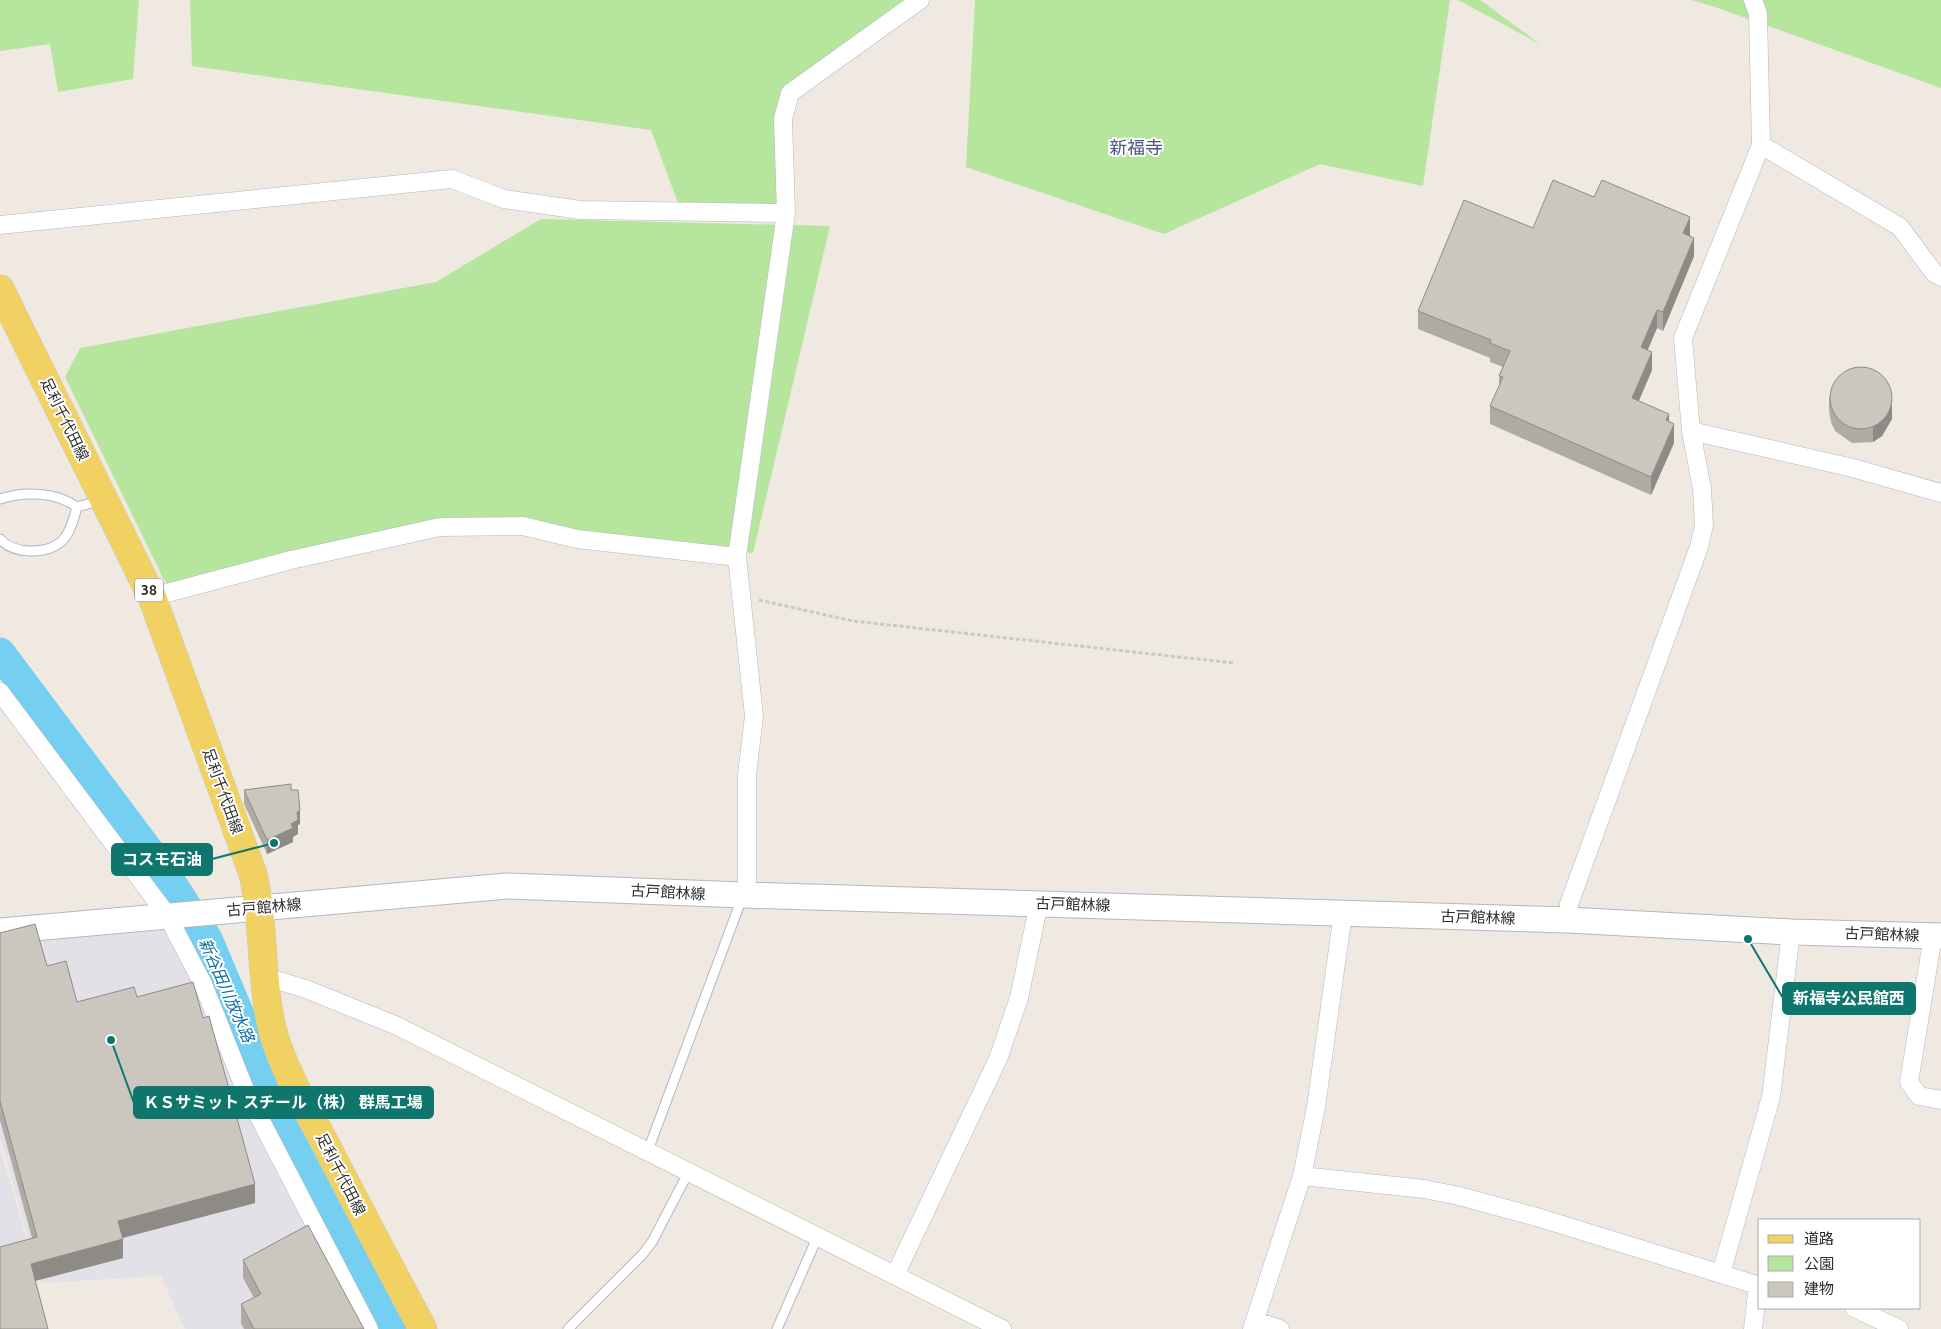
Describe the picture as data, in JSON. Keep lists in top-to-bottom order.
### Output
{
  "streets": {
    "main road": ["足利千代田線", "38", "古戸館林線"]
  },
  "crossings": [
    ["足利千代田線", "古戸館林線"]
  ],
  "districts": ["新福寺"],
  "water": ["新谷田川放水路"],
  "places": ["コスモ石油", "新福寺公民館西", "ＫＳサミット スチール（株） 群馬工場"],
  "legend": ["道路", "公園", "建物"]
}
